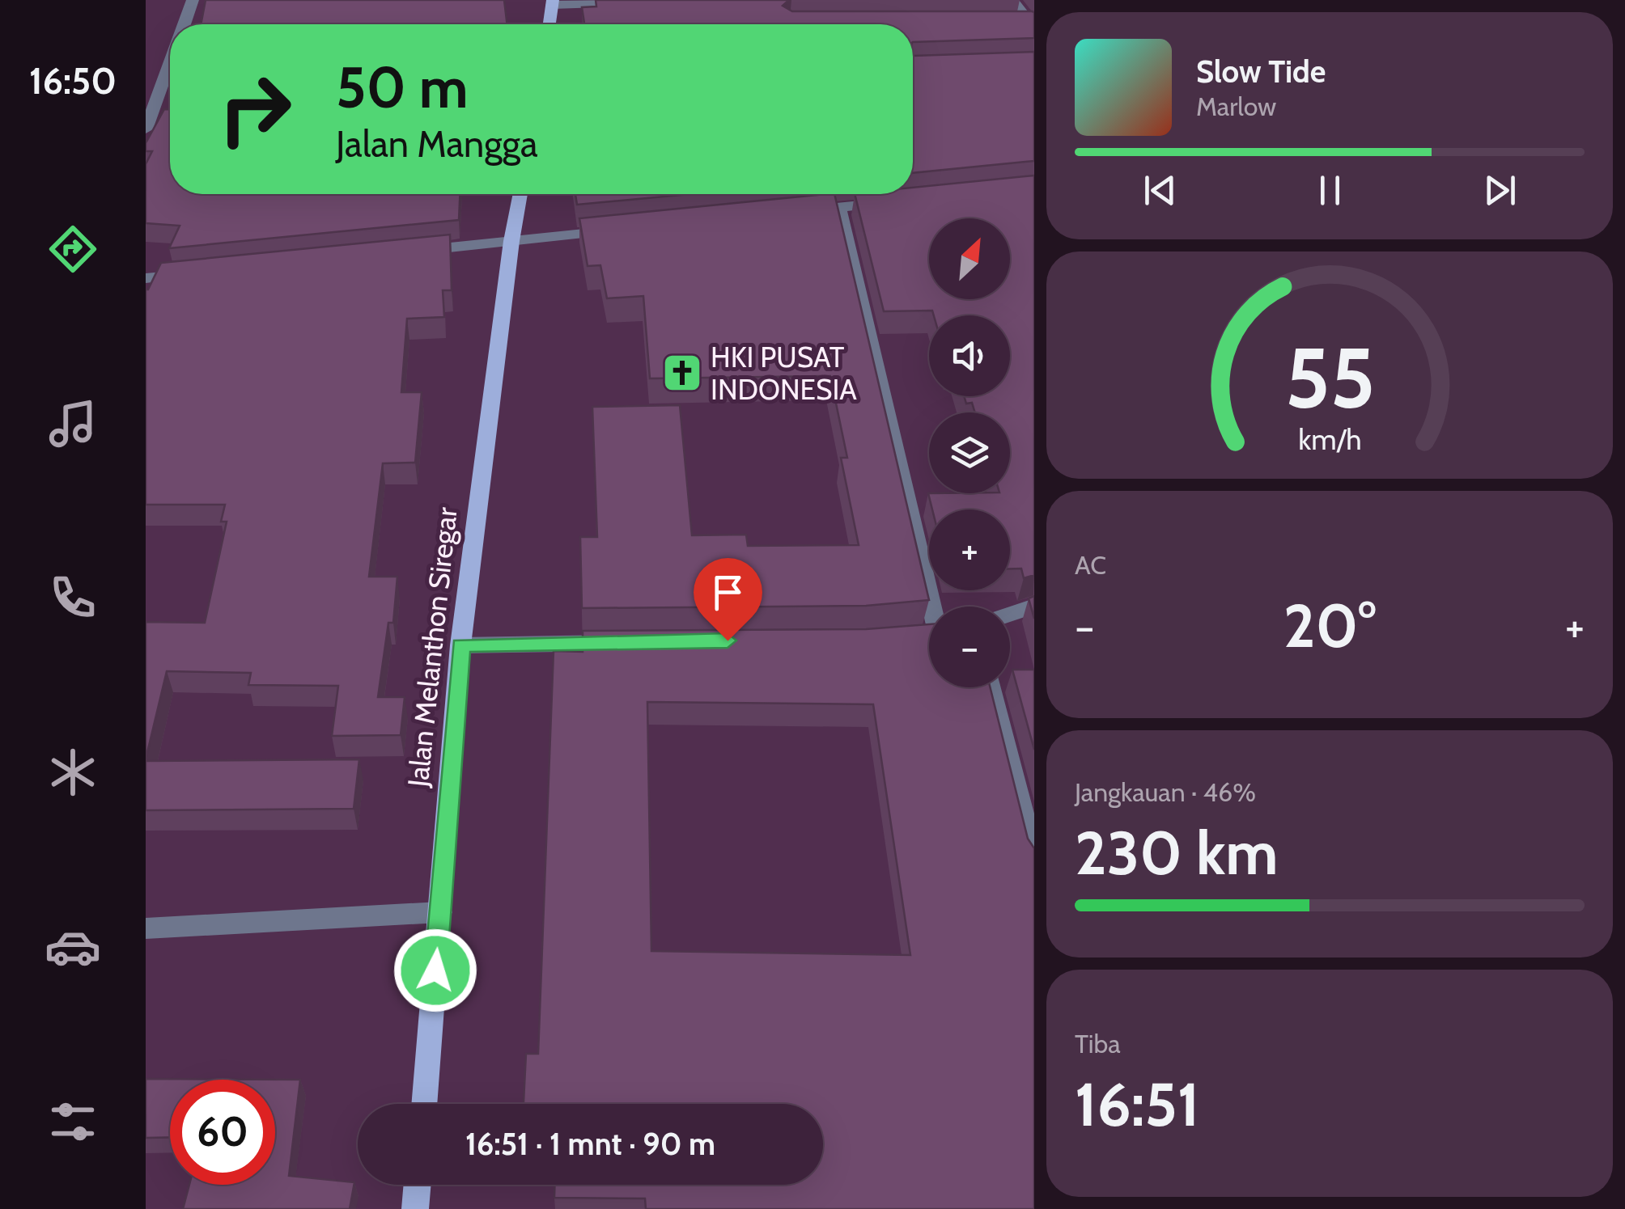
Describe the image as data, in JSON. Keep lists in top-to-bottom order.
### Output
{
  "streets": {
    "main road": ["Jalan Melanthon Siregar"]
  },
  "places": {
    "church": ["HKI PUSAT INDONESIA"]
  },
  "north": "top right",
  "page": {
    "tabs": "16:50",
    "turn": ["50 m", "Jalan Mangga"],
    "song": ["Slow Tide", "Marlow"],
    "map_buttons": ["+", "−"],
    "tile": [
      "AC",
      ["Jangkauan · 46%", "230 km"],
      ["Tiba", "16:51"]
    ],
    "heat": ["−", "20°", "+"],
    "limit": "60",
    "trip": "16:51 · 1 mnt · 90 m",
    "gauge": ["55", "km/h"]
  }
}
